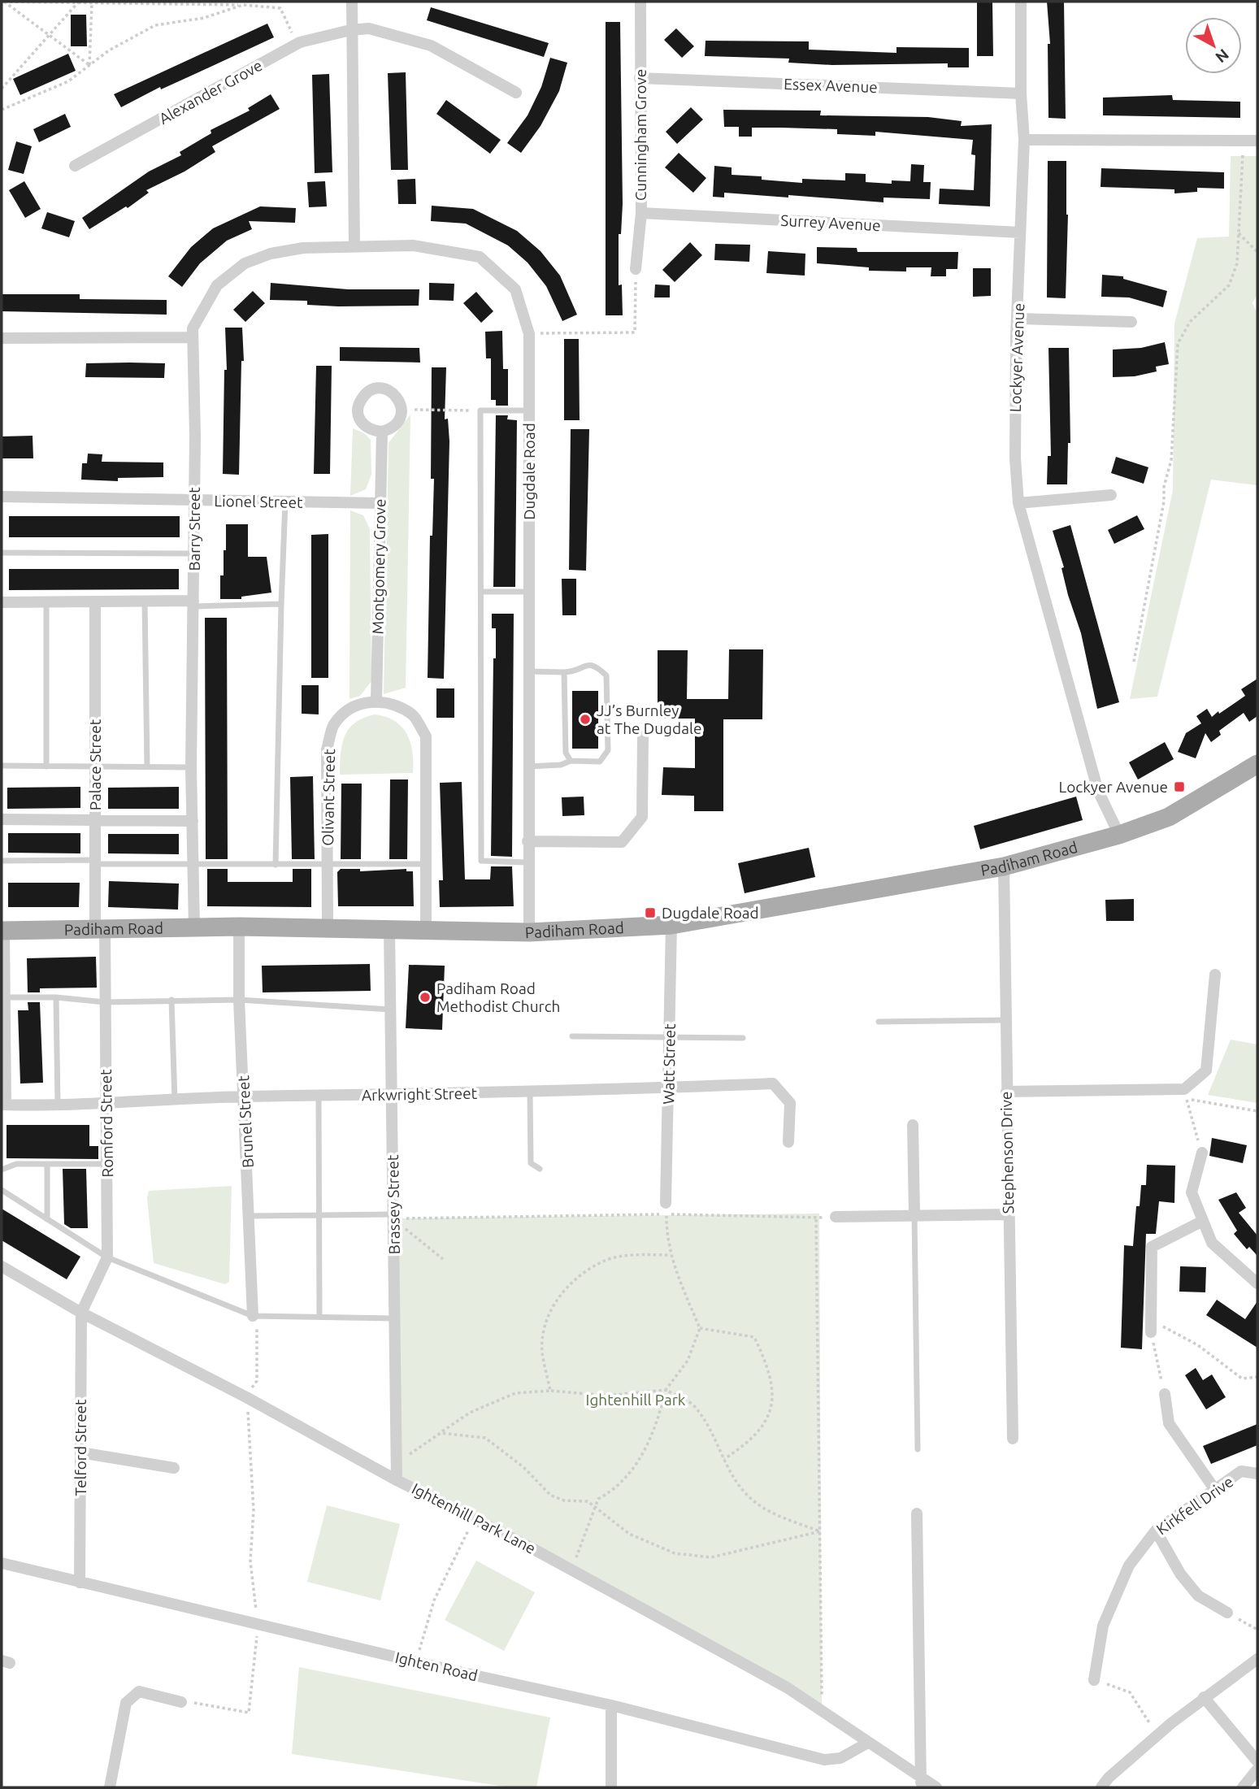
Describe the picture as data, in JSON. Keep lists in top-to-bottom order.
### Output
{
  "streets": {
    "main road": ["Padiham Road"],
    "street": [
      "Essex Avenue",
      "Alexander Grove",
      "Cunningham Grove",
      "Surrey Avenue",
      "Lockyer Avenue",
      "Dugdale Road",
      "Lionel Street",
      "Barry Street",
      "Montgomery Grove",
      "Palace Street",
      "Olivant Street",
      "Watt Street",
      "Arkwright Street",
      "Brunel Street",
      "Romford Street",
      "Stephenson Drive",
      "Brassey Street",
      "Telford Street",
      "Kirkfell Drive",
      "Ightenhill Park Lane",
      "Ighten Road"
    ]
  },
  "crossings": [
    ["Essex Avenue", "Cunningham Grove"],
    ["Essex Avenue", "Lockyer Avenue"],
    ["Cunningham Grove", "Surrey Avenue"],
    ["Surrey Avenue", "Lockyer Avenue"],
    ["Lockyer Avenue", "Padiham Road"],
    ["Dugdale Road", "Barry Street"],
    ["Dugdale Road", "Padiham Road"],
    ["Lionel Street", "Barry Street"],
    ["Lionel Street", "Montgomery Grove"],
    ["Barry Street", "Padiham Road"],
    ["Montgomery Grove", "Olivant Street"],
    ["Palace Street", "Padiham Road"],
    ["Palace Street", "Romford Street"],
    ["Olivant Street", "Padiham Road"],
    ["Padiham Road", "Watt Street"],
    ["Padiham Road", "Brunel Street"],
    ["Padiham Road", "Romford Street"],
    ["Padiham Road", "Stephenson Drive"],
    ["Padiham Road", "Brassey Street"],
    ["Watt Street", "Arkwright Street"],
    ["Arkwright Street", "Brunel Street"],
    ["Arkwright Street", "Romford Street"],
    ["Arkwright Street", "Brassey Street"],
    ["Romford Street", "Telford Street"],
    ["Romford Street", "Ightenhill Park Lane"],
    ["Brassey Street", "Ightenhill Park Lane"],
    ["Telford Street", "Ightenhill Park Lane"],
    ["Telford Street", "Ighten Road"],
    ["Ightenhill Park Lane", "Ighten Road"]
  ],
  "parks": ["Ightenhill Park"],
  "places": {
    "other": ["JJ’s Burnley at The Dugdale", "Padiham Road Methodist Church"],
    "transit": ["Lockyer Avenue", "Dugdale Road"]
  },
  "north": "bottom right"
}
